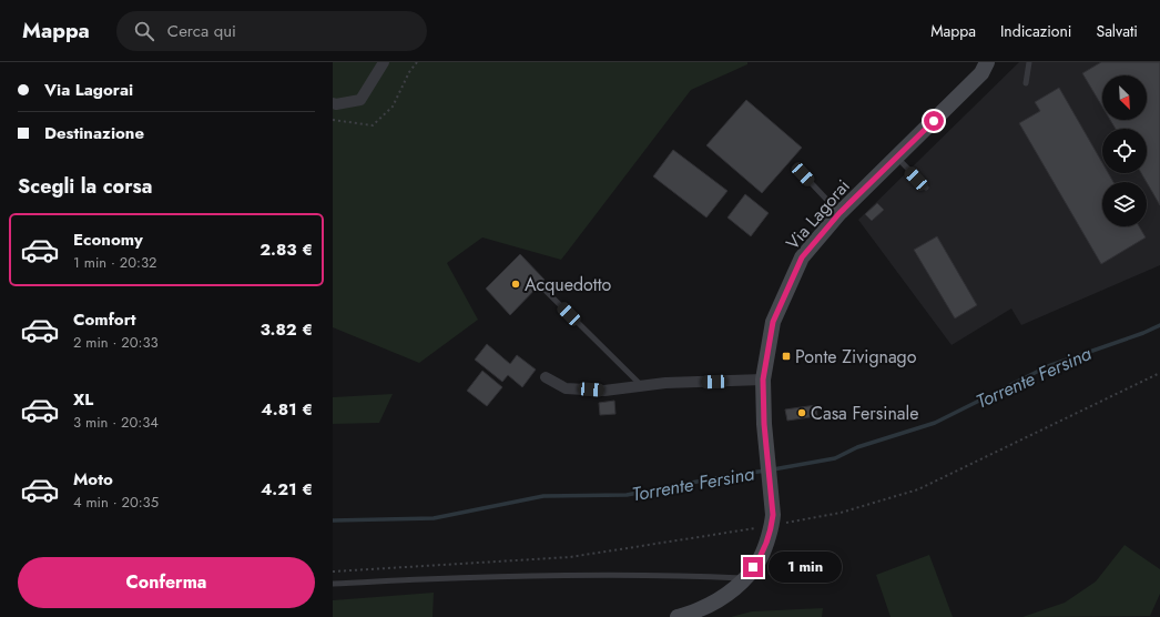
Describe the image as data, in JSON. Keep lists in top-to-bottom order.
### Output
{
  "streets": {
    "main road": ["Via Lagorai"]
  },
  "water": ["Torrente Fersina"],
  "places": {
    "other": ["Acquedotto", "Casa Fersinale"],
    "transit": ["Ponte Zivignago"]
  },
  "north": "bottom right",
  "page": {
    "header": "Mappa",
    "search": "Cerca qui",
    "nav": ["Mappa", "Indicazioni", "Salvati"],
    "banner": ["Via Lagorai", "Destinazione"],
    "heading": "Scegli la corsa",
    "list": [
      {
        "name": "Economy",
        "note": "1 min · 20:32",
        "value": "2.83 €"
      },
      {
        "name": "Comfort",
        "note": "2 min · 20:33",
        "value": "3.82 €"
      },
      {
        "name": "XL",
        "note": "3 min · 20:34",
        "value": "4.81 €"
      },
      {
        "name": "Moto",
        "note": "4 min · 20:35",
        "value": "4.21 €"
      }
    ],
    "buttons": "Conferma",
    "bubble": "1 min"
  }
}
